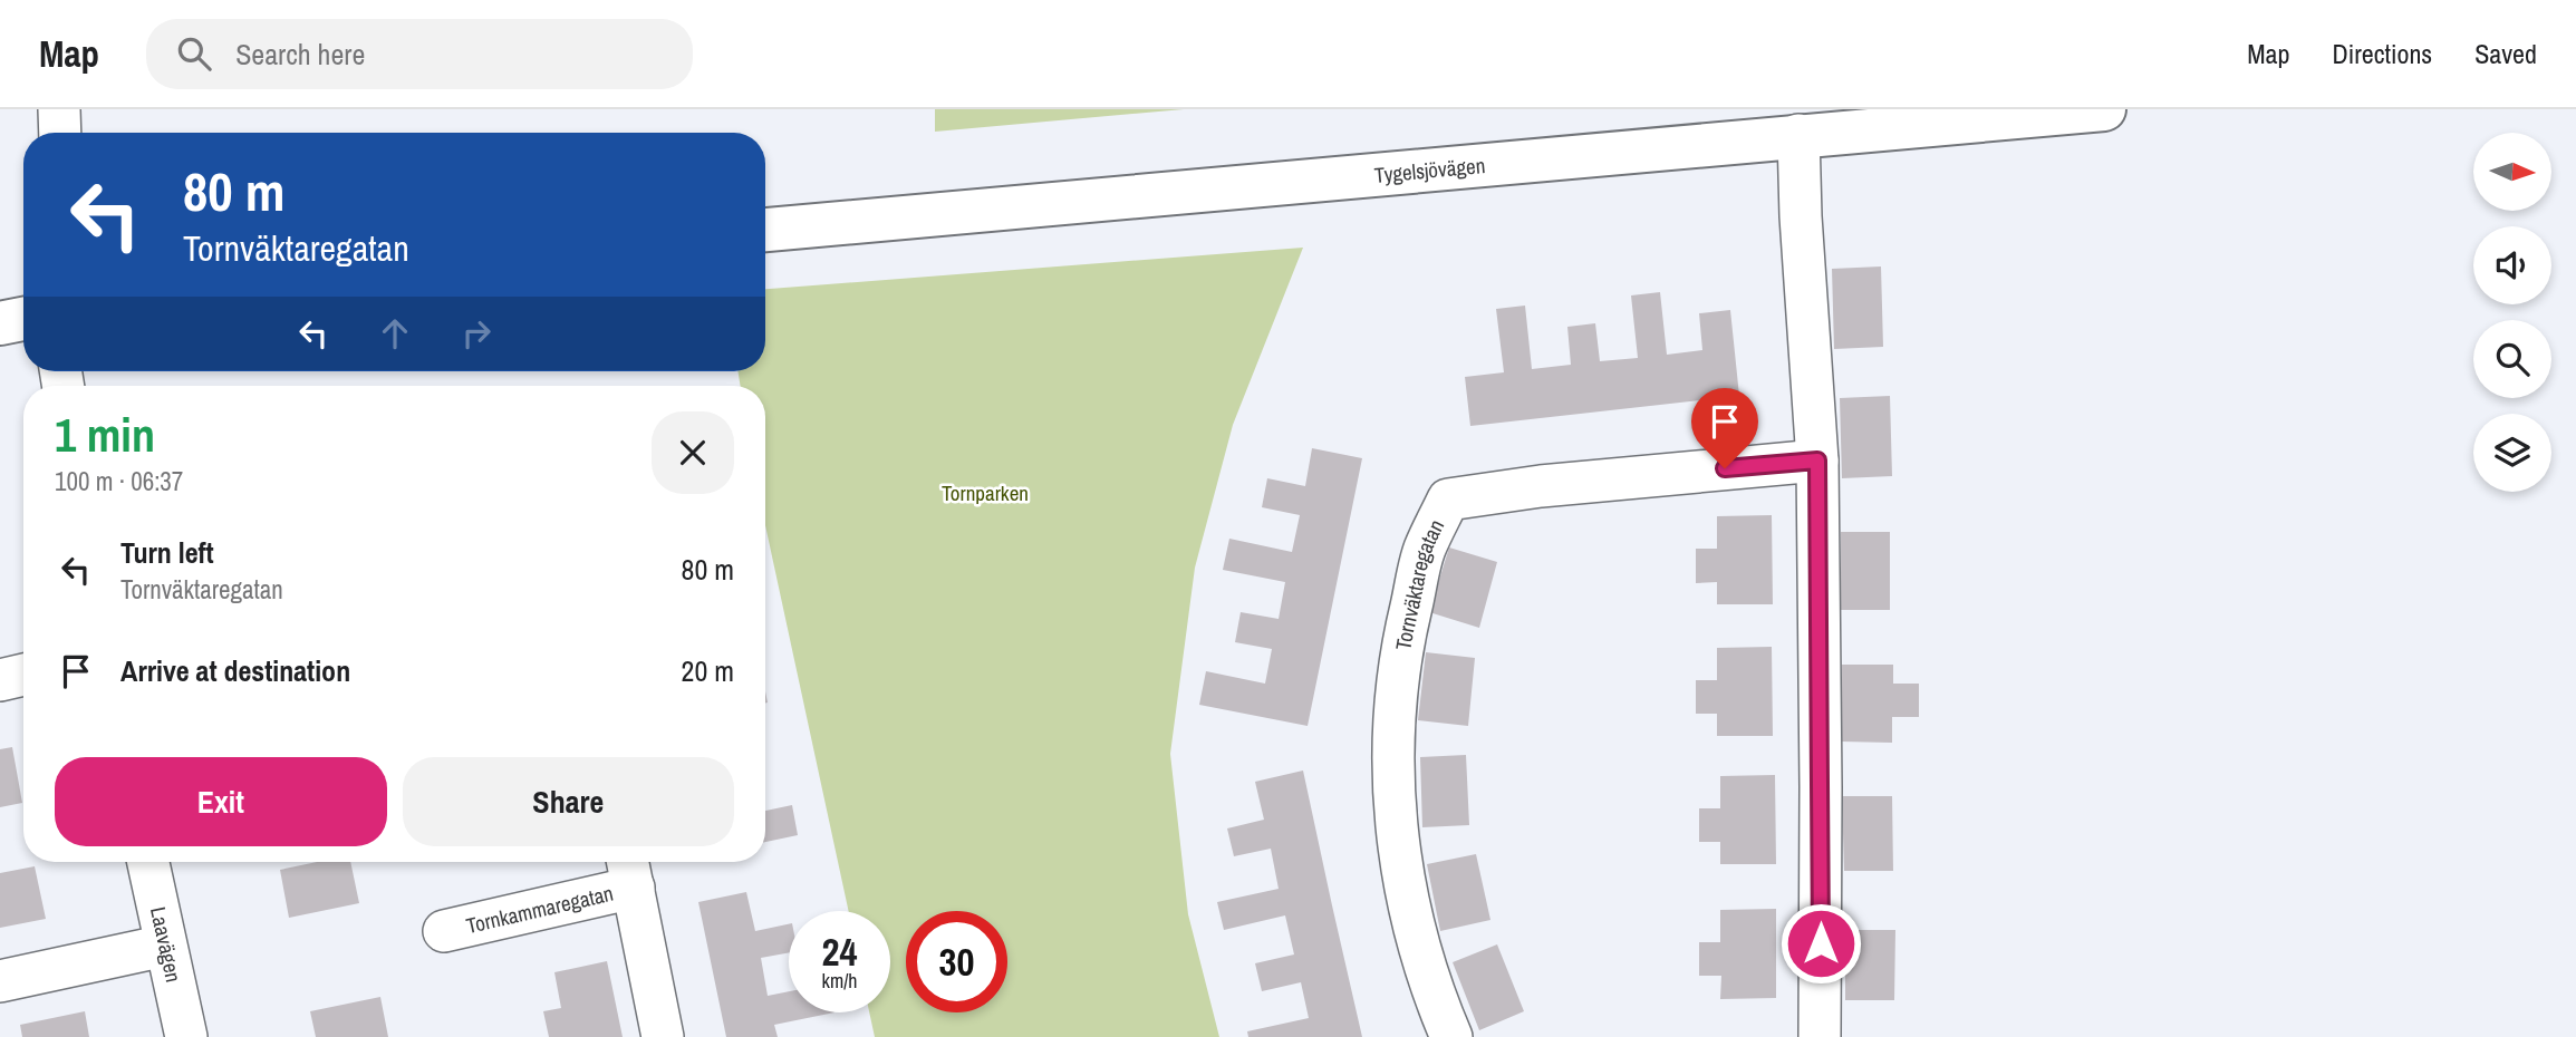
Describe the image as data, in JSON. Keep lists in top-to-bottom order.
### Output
{
  "streets": {
    "main road": ["Tygelsjövägen"],
    "street": ["Tornväktaregatan", "Tornkammaregatan", "Laavägen"]
  },
  "parks": ["Tornparken"],
  "north": "right",
  "page": {
    "header": "Map",
    "search": "Search here",
    "nav": ["Map", "Directions", "Saved"],
    "turn": ["80 m", "Tornväktaregatan"],
    "heading": ["1 min", "100 m · 06:37"],
    "list": [
      {
        "name": "Turn left",
        "note": "Tornväktaregatan",
        "value": "80 m"
      },
      {
        "name": "Arrive at destination",
        "value": "20 m"
      }
    ],
    "buttons": ["Exit", "Share"],
    "speed": "24 km/h",
    "limit": "30"
  }
}
